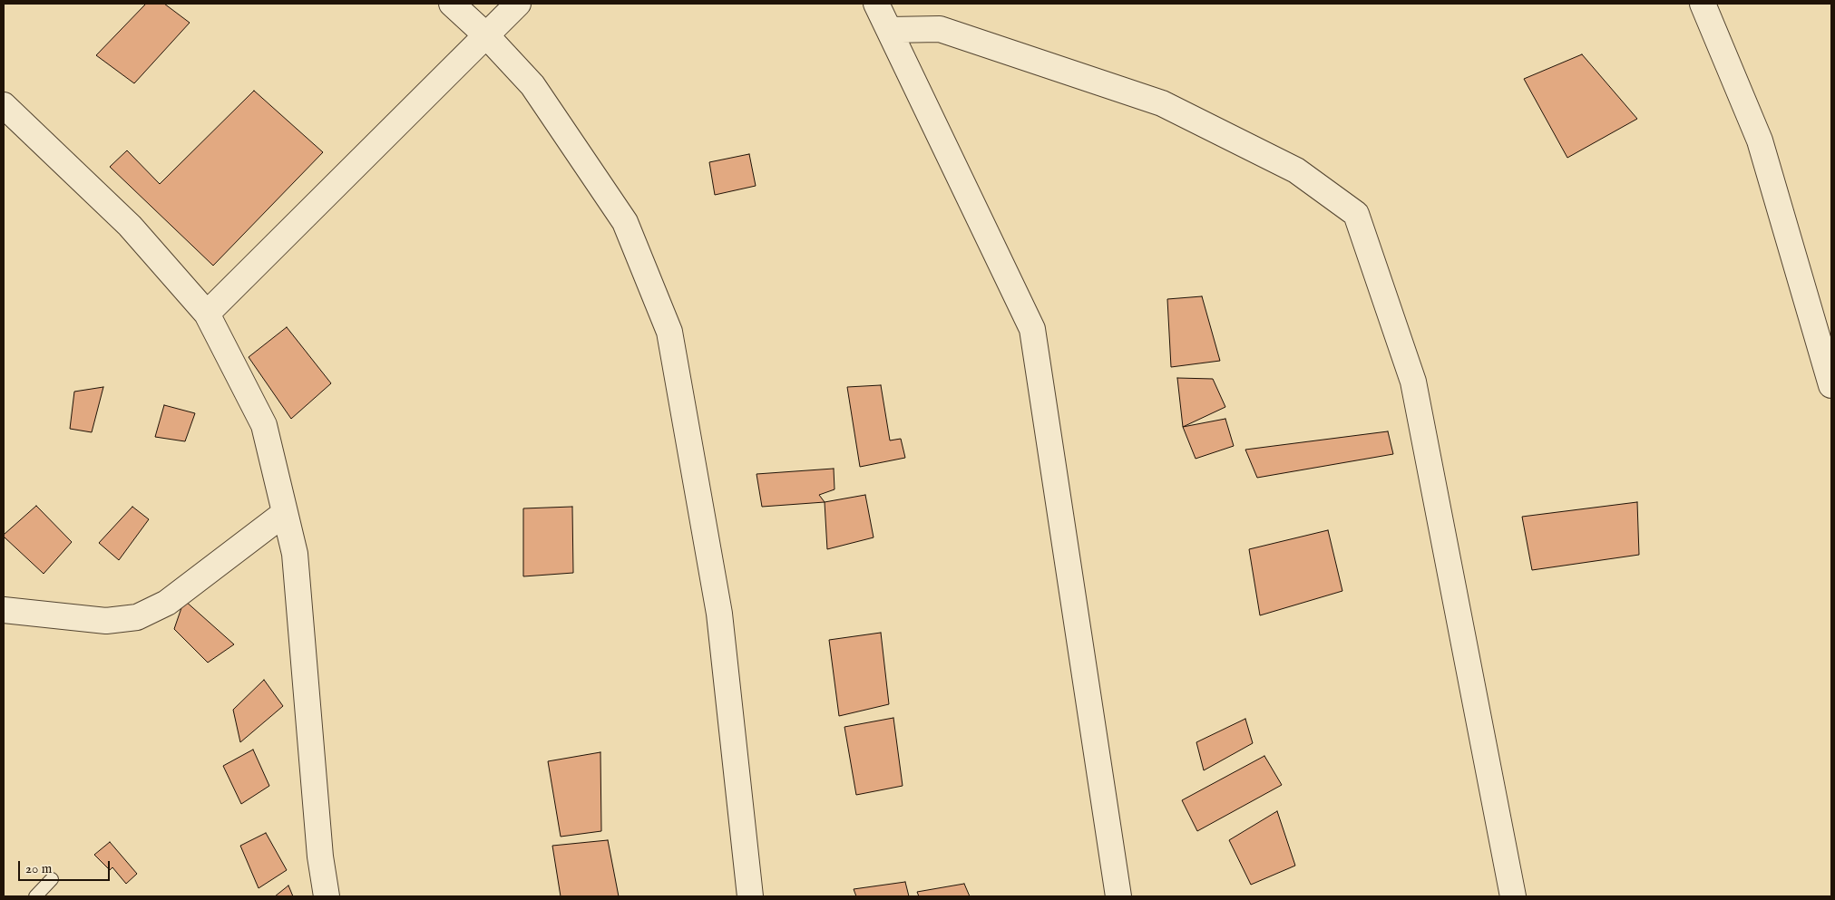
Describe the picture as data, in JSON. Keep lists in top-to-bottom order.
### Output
{
  "scale_bar": "20 m"
}
